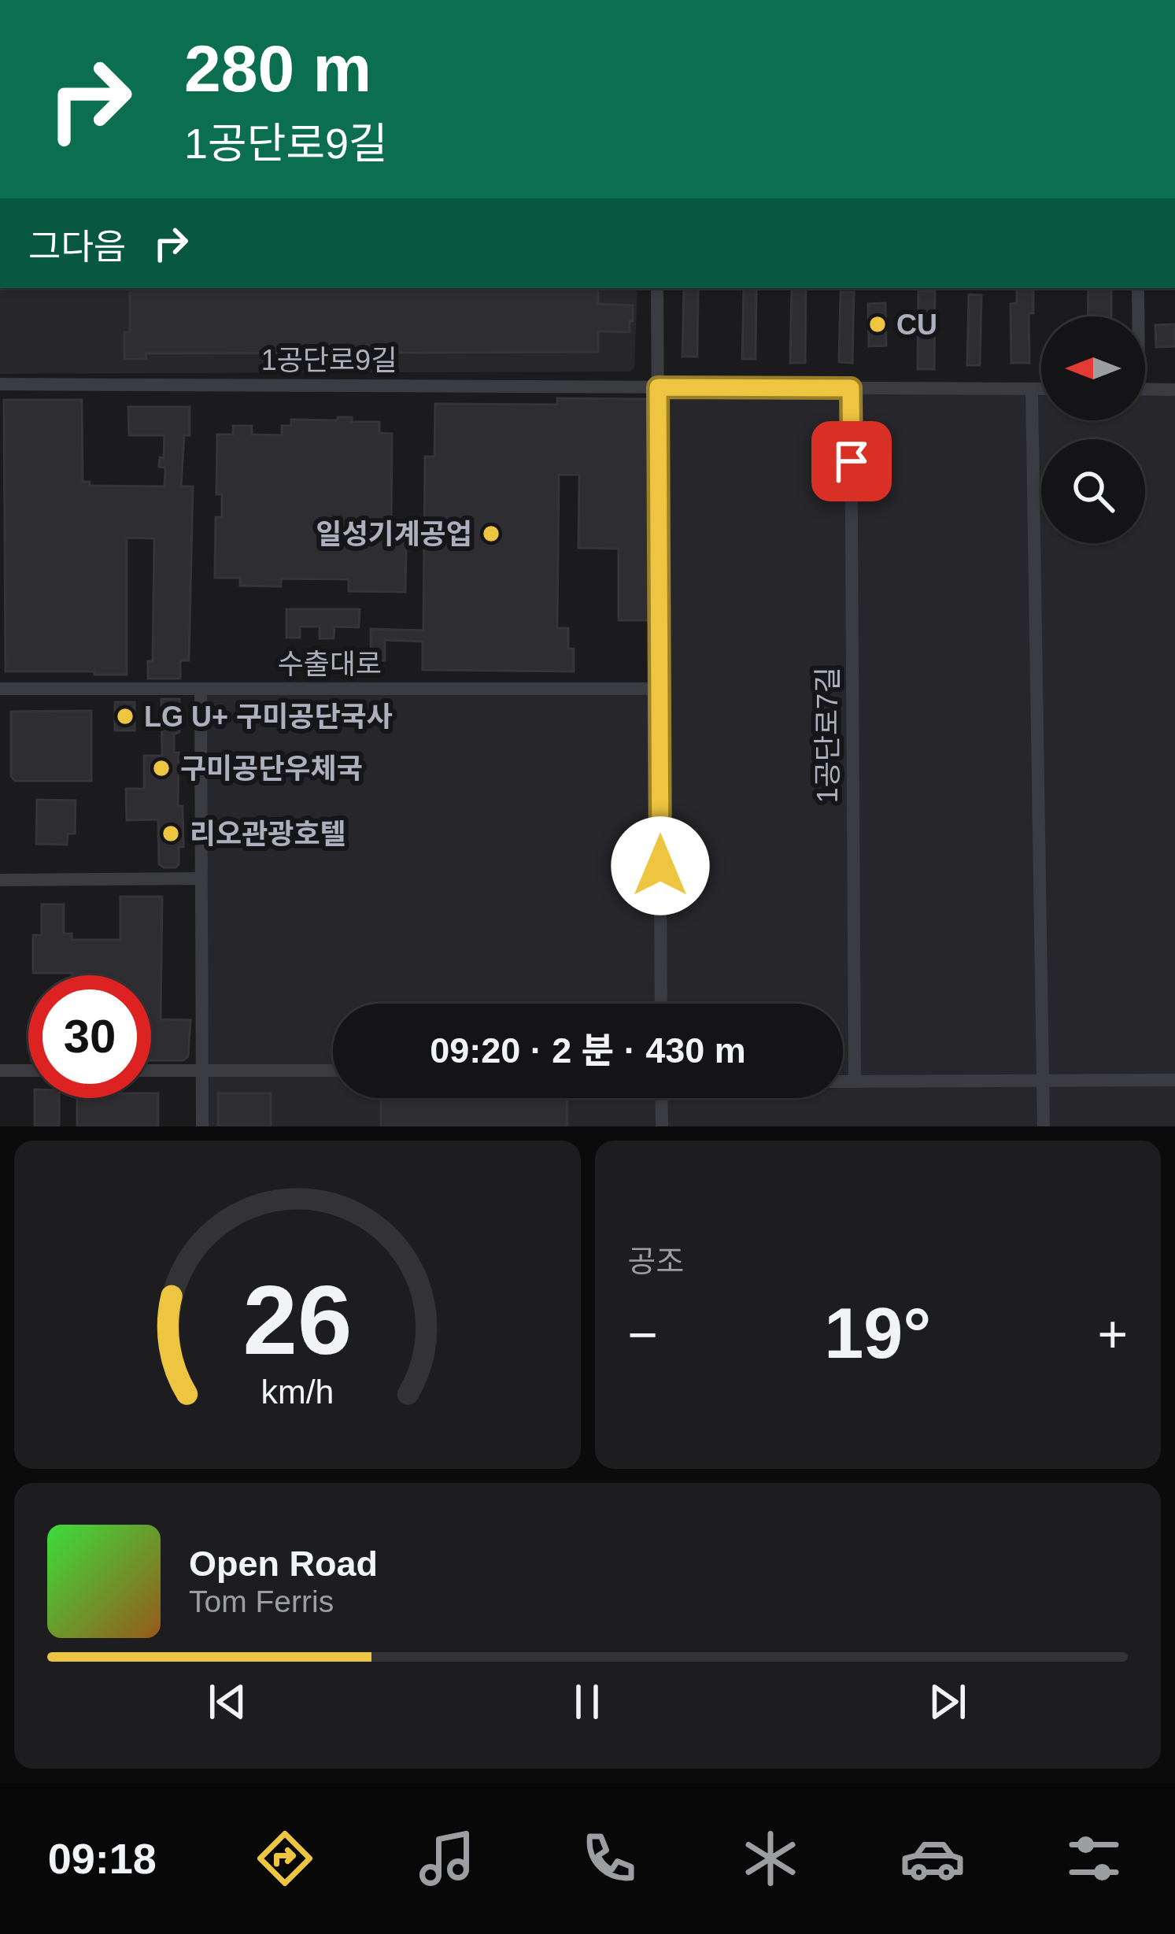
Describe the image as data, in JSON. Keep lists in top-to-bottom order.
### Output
{
  "streets": {
    "street": ["1공단로9길", "수출대로", "1공단로7길"]
  },
  "crossings": [
    ["1공단로9길", "1공단로7길"]
  ],
  "places": [
    "CU",
    "일성기계공업",
    "LG U+ 구미공단국사",
    "구미공단우체국",
    "리오관광호텔"
  ],
  "north": "left",
  "page": {
    "turn": ["280 m", "1공단로9길"],
    "then": "그다음",
    "limit": "30",
    "trip": "09:20 · 2 분 · 430 m",
    "tile": "공조",
    "heat": ["−", "19°", "+"],
    "song": ["Open Road", "Tom Ferris"],
    "tabs": "09:18",
    "gauge": ["26", "km/h"]
  }
}
